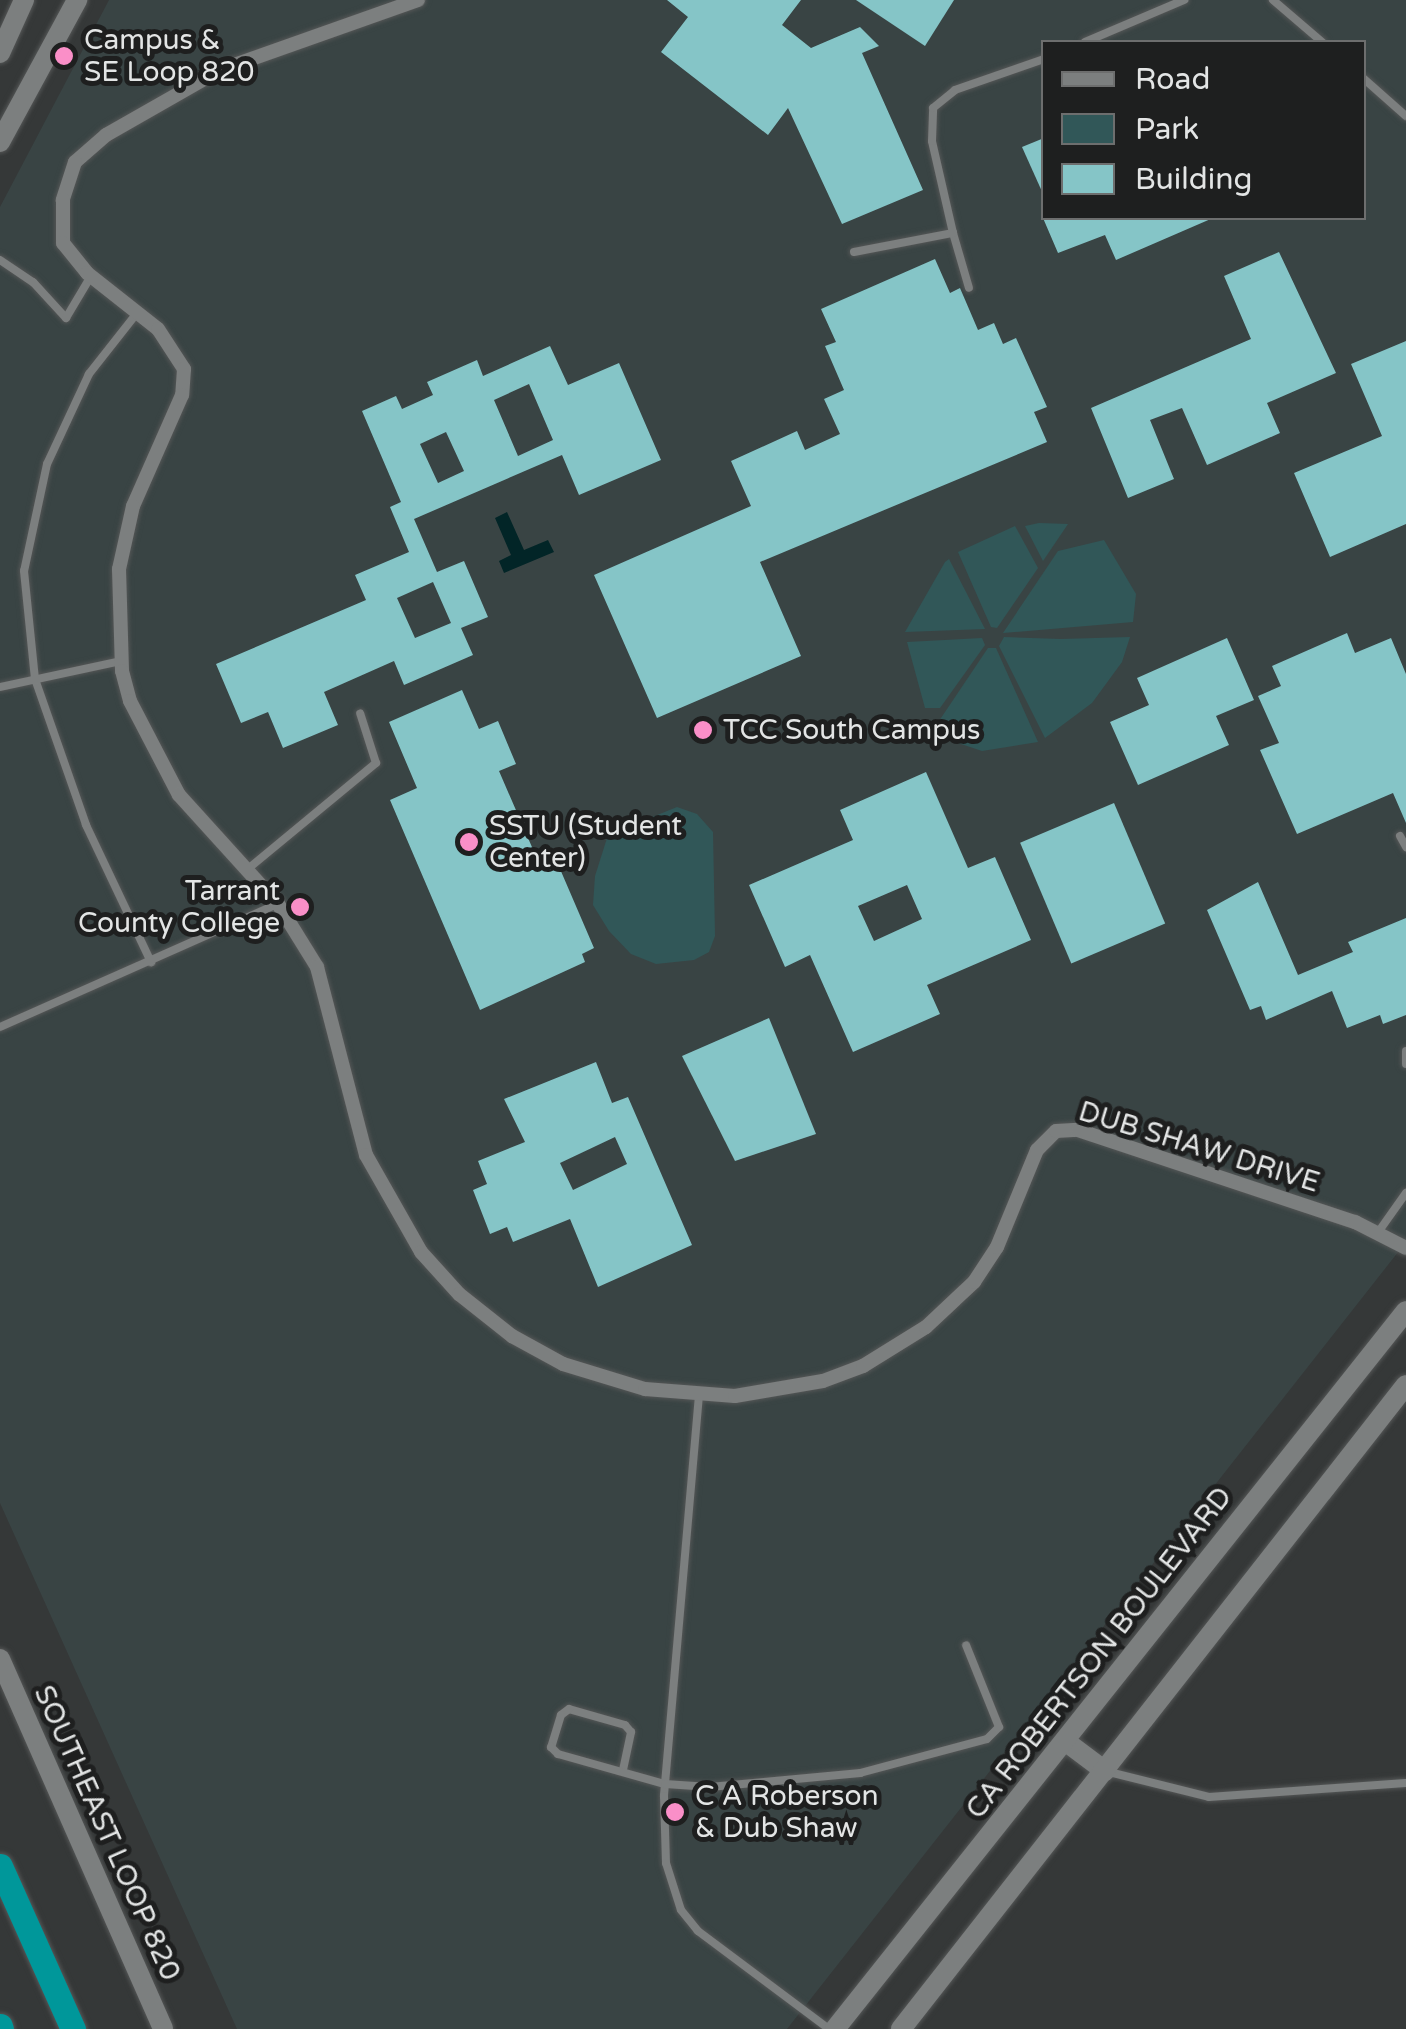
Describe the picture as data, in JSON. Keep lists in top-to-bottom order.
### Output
{
  "streets": {
    "street": ["DUB SHAW DRIVE", "CA ROBERTSON BOULEVARD", "SOUTHEAST LOOP 820"]
  },
  "places": [
    "Campus & SE Loop 820",
    "TCC South Campus",
    "SSTU (Student Center)",
    "Tarrant County College",
    "C A Roberson & Dub Shaw"
  ],
  "legend": ["Road", "Park", "Building"]
}
